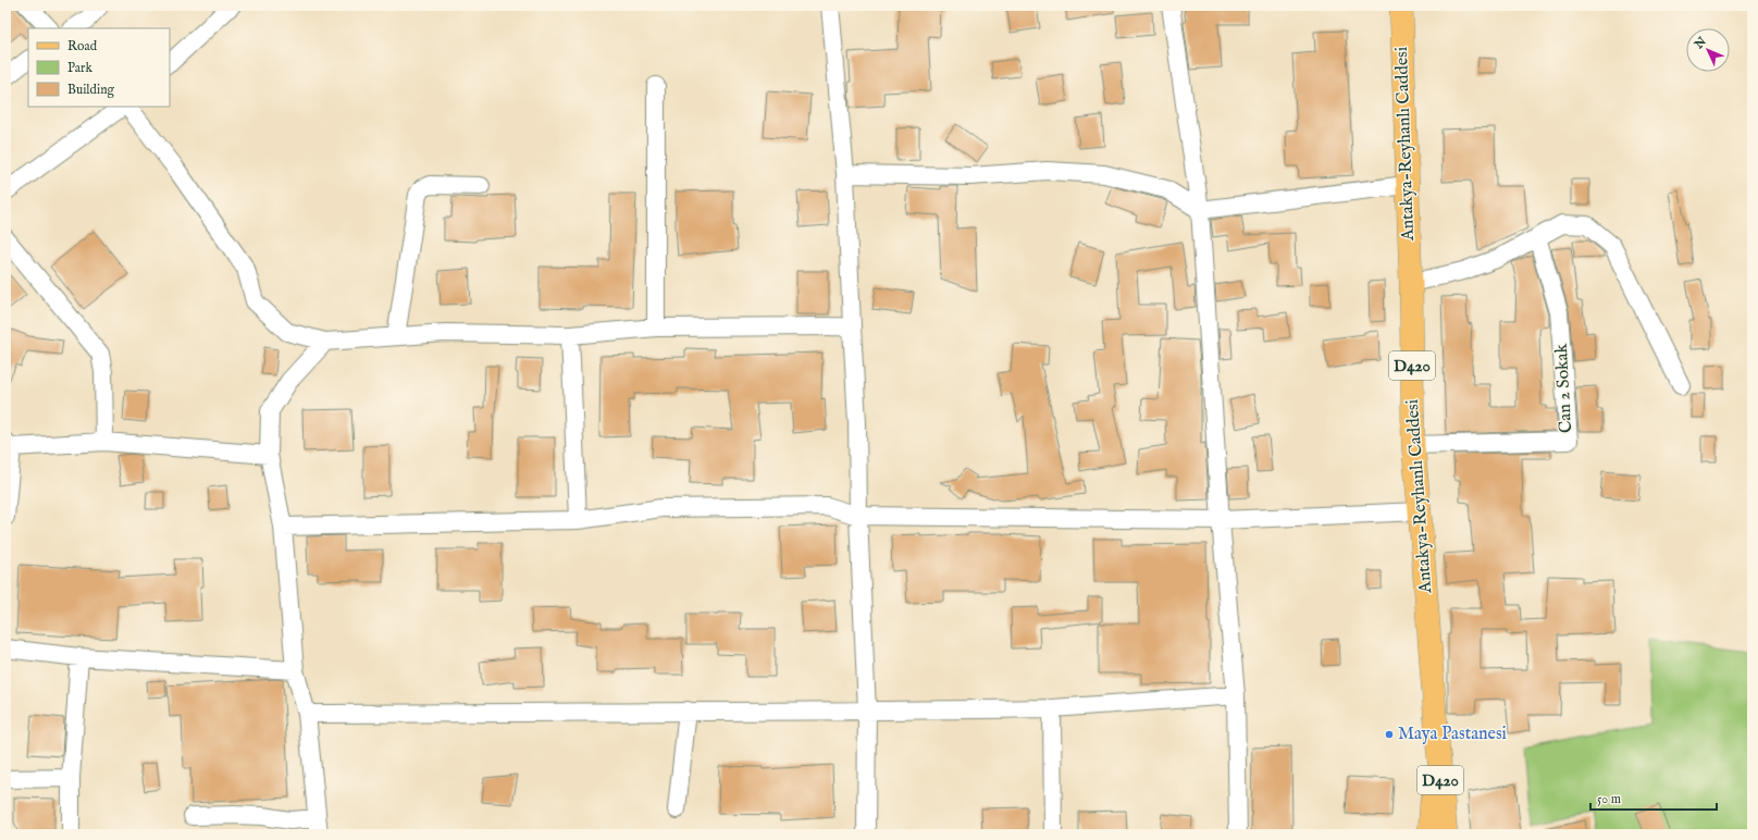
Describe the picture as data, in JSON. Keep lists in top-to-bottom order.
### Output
{
  "streets": {
    "main road": ["Antakya-Reyhanlı Caddesi", "D420"],
    "street": ["Can 2 Sokak"]
  },
  "crossings": [
    ["Antakya-Reyhanlı Caddesi", "Can 2 Sokak"]
  ],
  "places": ["Maya Pastanesi"],
  "legend": ["Road", "Park", "Building"],
  "scale_bar": "50 m",
  "north": "top left"
}
